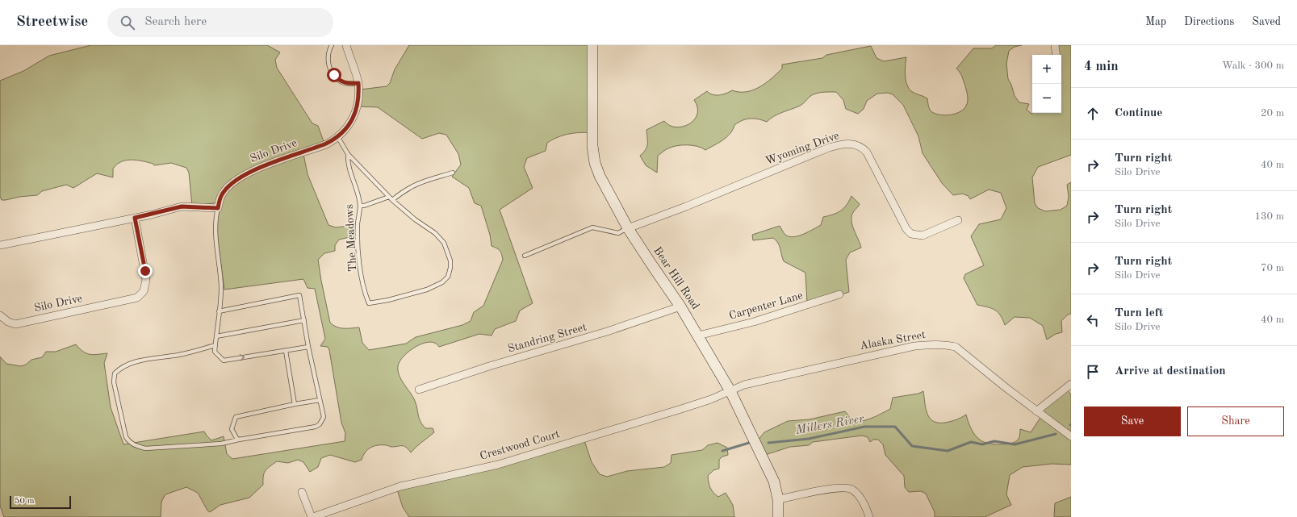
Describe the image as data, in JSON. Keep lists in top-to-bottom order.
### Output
{
  "streets": {
    "street": [
      "Wyoming Drive",
      "Silo Drive",
      "Bear Hill Road",
      "Carpenter Lane",
      "Standring Street",
      "Alaska Street",
      "Crestwood Court"
    ],
    "lane": ["The Meadows"]
  },
  "crossings": [
    ["Wyoming Drive", "Bear Hill Road"],
    ["Silo Drive", "The Meadows"],
    ["Bear Hill Road", "Carpenter Lane"],
    ["Bear Hill Road", "Standring Street"],
    ["Bear Hill Road", "Alaska Street"],
    ["Bear Hill Road", "Crestwood Court"],
    ["Alaska Street", "Crestwood Court"]
  ],
  "water": ["Millers River"],
  "scale_bar": "50 m",
  "page": {
    "header": "Streetwise",
    "search": "Search here",
    "nav": ["Map", "Directions", "Saved"],
    "heading": ["4 min", "Walk · 300 m"],
    "map_buttons": ["+", "−"],
    "list": [
      ["Continue", "20 m"],
      ["Turn right", "Silo Drive", "40 m"],
      ["Turn right", "Silo Drive", "130 m"],
      ["Turn right", "Silo Drive", "70 m"],
      ["Turn left", "Silo Drive", "40 m"],
      "Arrive at destination"
    ],
    "buttons": ["Save", "Share"],
    "scale": "50 m"
  }
}
